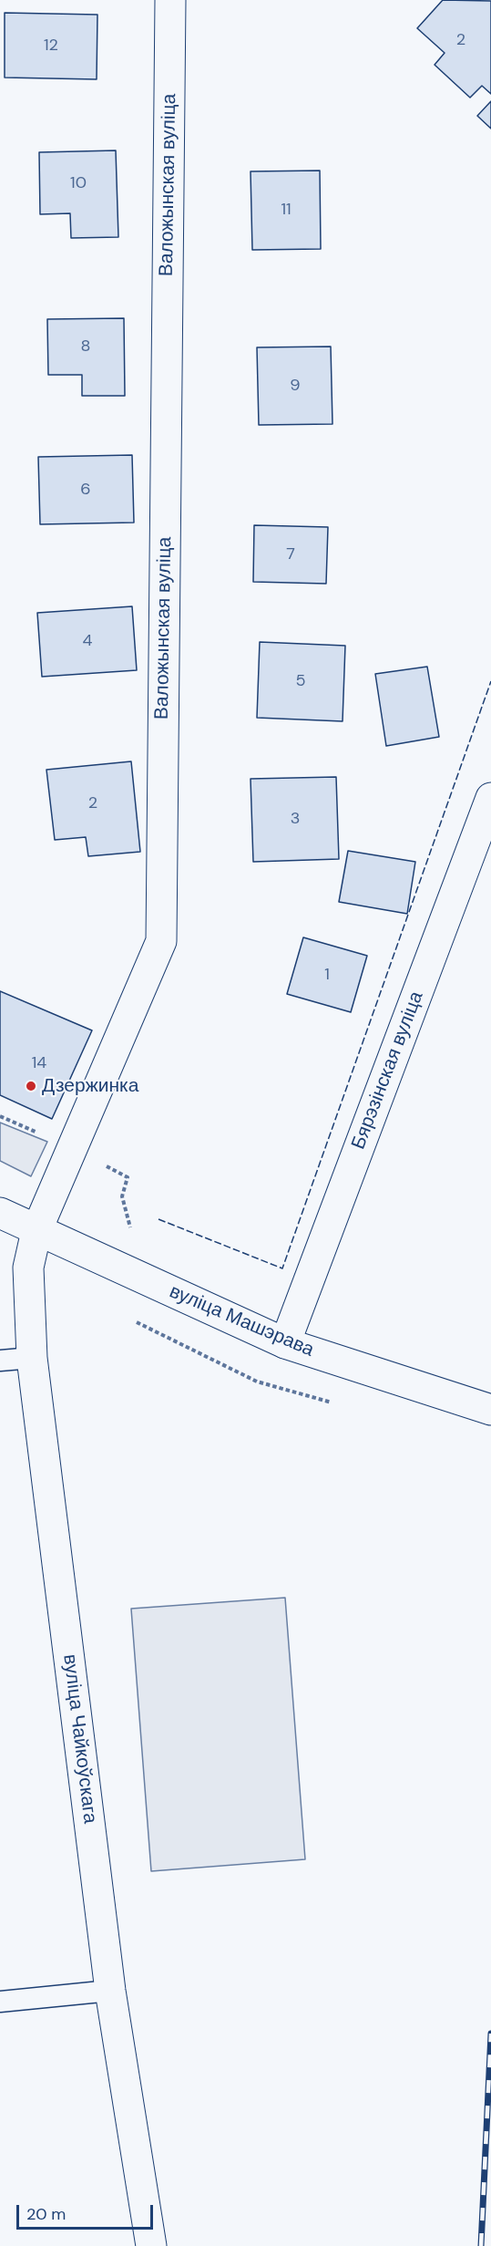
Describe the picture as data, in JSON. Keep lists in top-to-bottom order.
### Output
{
  "streets": {
    "street": [
      "Валожынская вуліца",
      "Бярэзінская вуліца",
      "вуліца Машэрава",
      "вуліца Чайкоўскага"
    ]
  },
  "crossings": [
    ["Валожынская вуліца", "вуліца Машэрава"],
    ["Валожынская вуліца", "вуліца Чайкоўскага"],
    ["Бярэзінская вуліца", "вуліца Машэрава"],
    ["вуліца Машэрава", "вуліца Чайкоўскага"]
  ],
  "places": ["Дзержинка"],
  "house_numbers": [
    "2",
    "12",
    "10",
    "11",
    "8",
    "9",
    "6",
    "7",
    "4",
    "5",
    "2",
    "3",
    "1",
    "14"
  ],
  "scale_bar": "20 m"
}
